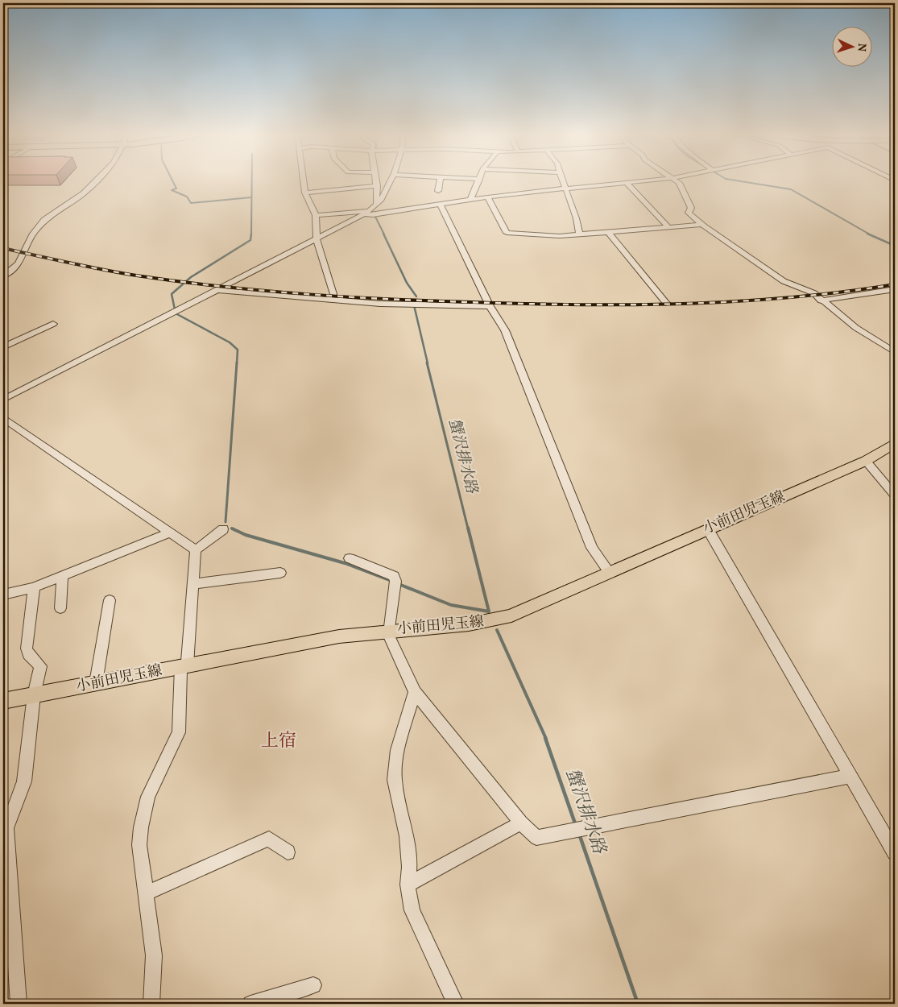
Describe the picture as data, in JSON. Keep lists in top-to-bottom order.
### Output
{
  "streets": {
    "main road": ["小前田児玉線"]
  },
  "districts": ["上宿"],
  "water": ["蟹沢排水路"],
  "north": "right"
}
